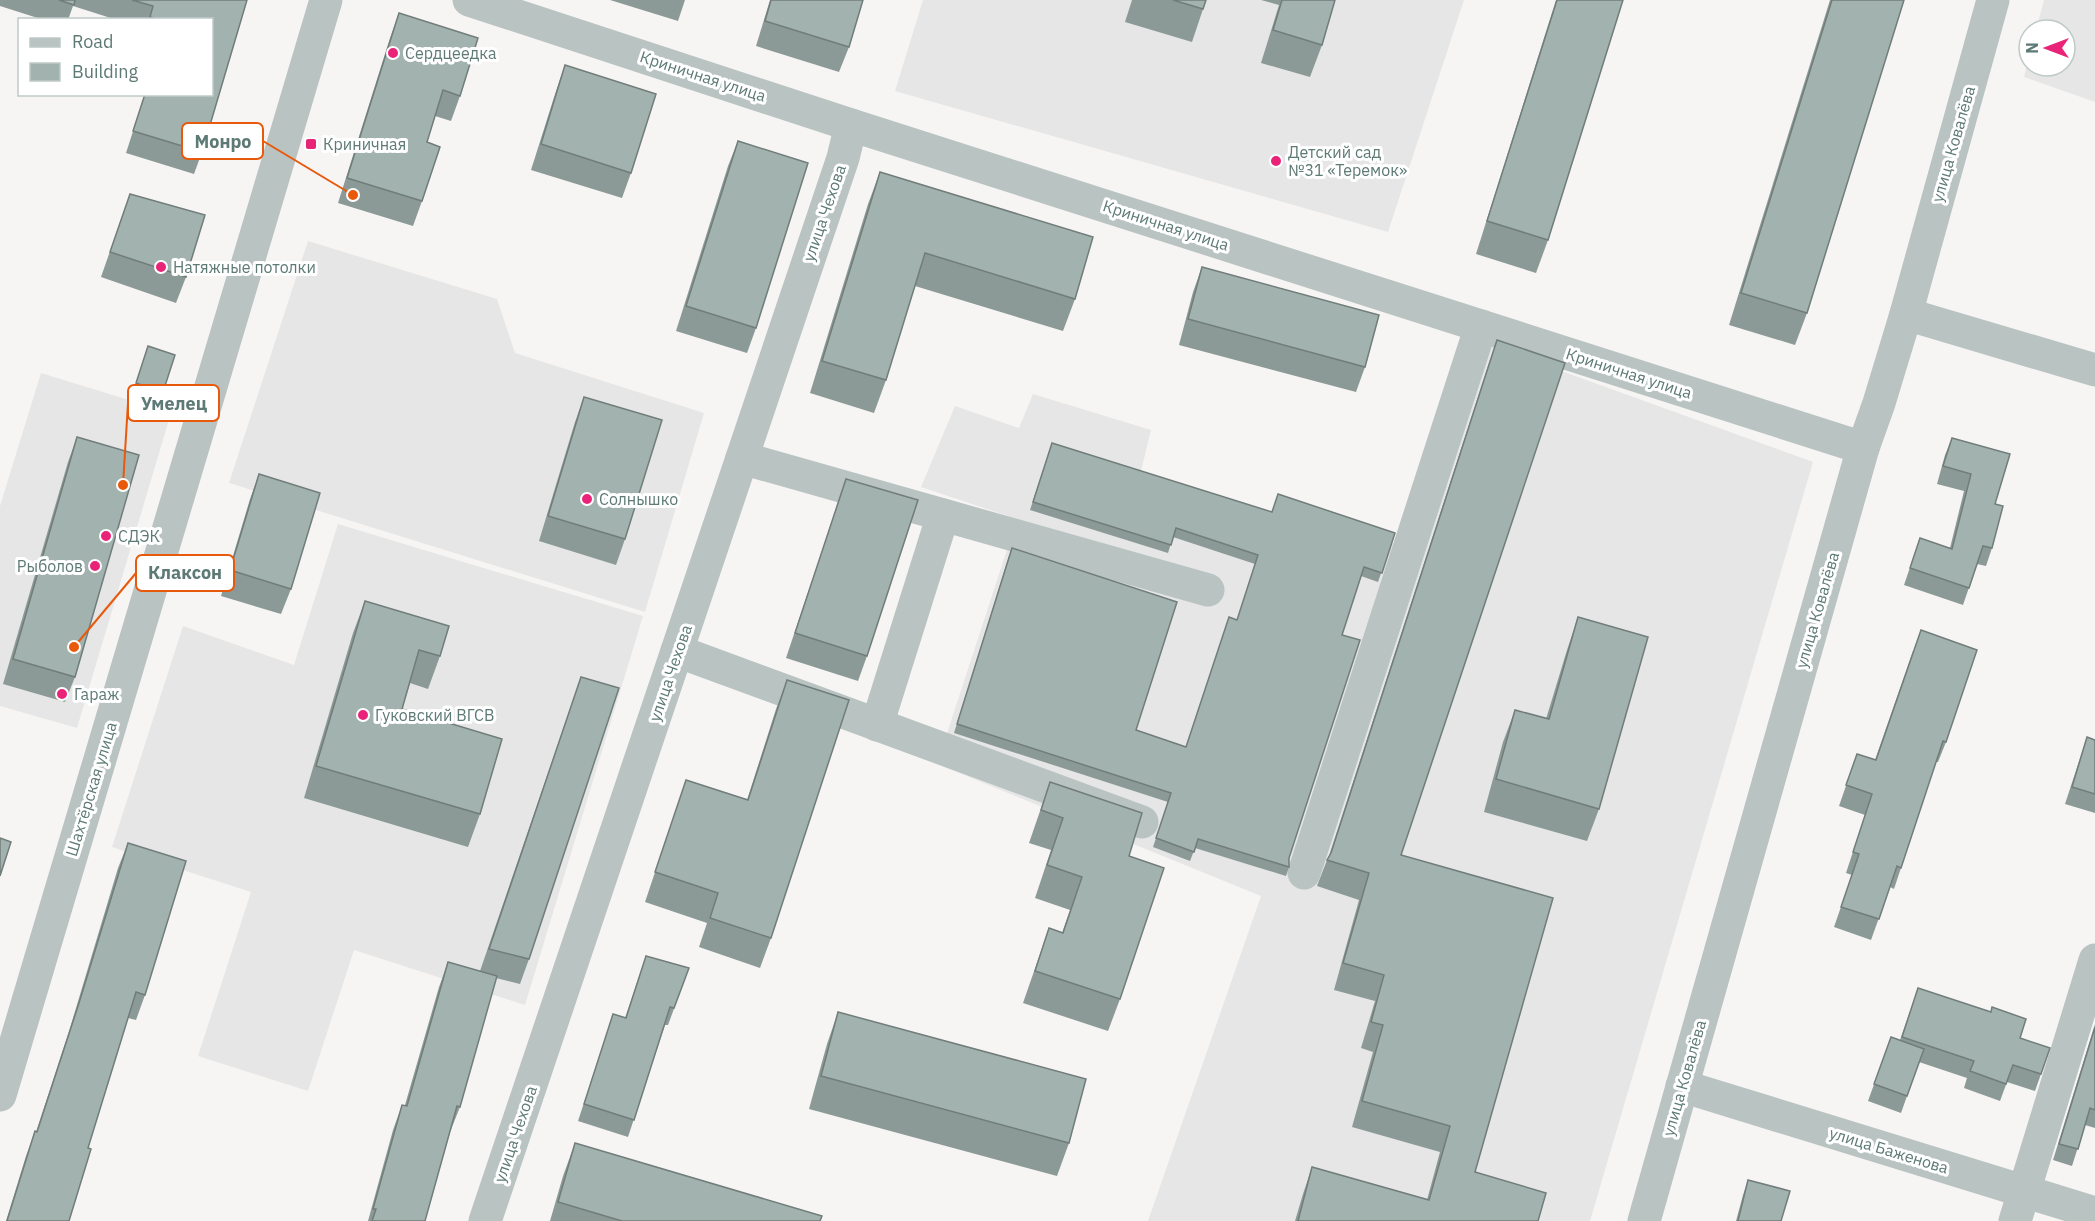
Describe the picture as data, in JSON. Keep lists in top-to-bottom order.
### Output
{
  "streets": {
    "street": [
      "Криничная улица",
      "улица Ковалёва",
      "улица Чехова",
      "Шахтёрская улица",
      "улица Баженова"
    ]
  },
  "crossings": [
    ["Криничная улица", "улица Ковалёва"],
    ["Криничная улица", "улица Чехова"],
    ["улица Ковалёва", "улица Баженова"]
  ],
  "places": {
    "other": [
      "Сердцеедка",
      "Детский сад №31 «Теремок»",
      "Монро",
      "Натяжные потолки",
      "Умелец",
      "Солнышко",
      "СДЭК",
      "Рыболов",
      "Клаксон",
      "Гараж",
      "Гуковский ВГСВ"
    ],
    "transit": ["Криничная"]
  },
  "legend": ["Road", "Building"],
  "north": "left"
}
